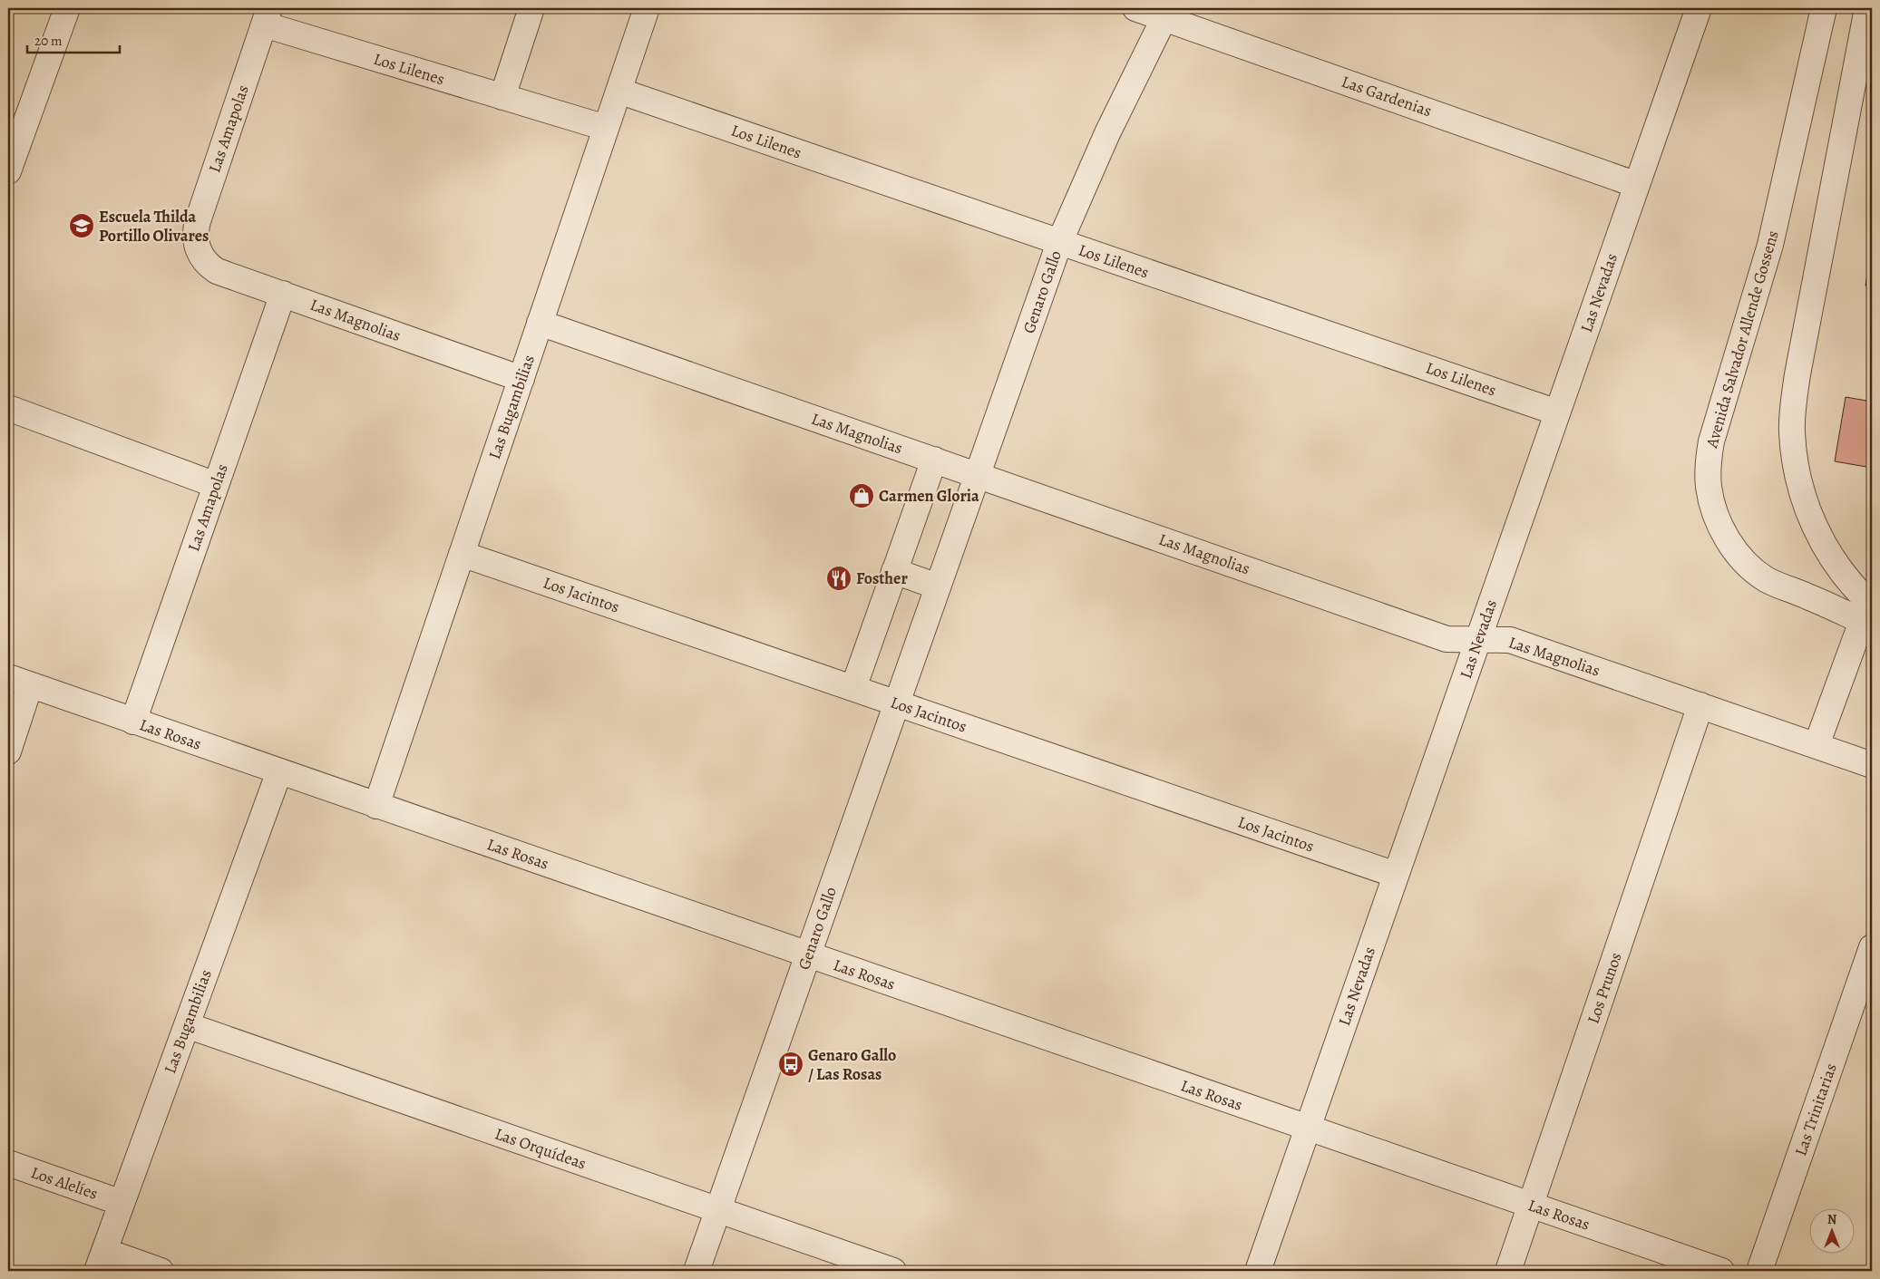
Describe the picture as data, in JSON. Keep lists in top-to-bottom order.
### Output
{
  "streets": {
    "street": [
      "Los Lilenes",
      "Las Gardenias",
      "Las Amapolas",
      "Genaro Gallo",
      "Las Nevadas",
      "Las Magnolias",
      "Avenida Salvador Allende Gossens",
      "Las Bugambilias",
      "Los Jacintos",
      "Las Rosas",
      "Los Prunos",
      "Las Trinitarias",
      "Las Orquídeas",
      "Los Alelíes"
    ]
  },
  "crossings": [
    ["Los Lilenes", "Las Amapolas"],
    ["Los Lilenes", "Genaro Gallo"],
    ["Los Lilenes", "Las Nevadas"],
    ["Los Lilenes", "Las Bugambilias"],
    ["Las Gardenias", "Genaro Gallo"],
    ["Las Gardenias", "Las Nevadas"],
    ["Las Amapolas", "Las Magnolias"],
    ["Las Amapolas", "Las Rosas"],
    ["Genaro Gallo", "Las Magnolias"],
    ["Genaro Gallo", "Los Jacintos"],
    ["Genaro Gallo", "Las Rosas"],
    ["Genaro Gallo", "Las Orquídeas"],
    ["Las Nevadas", "Las Magnolias"],
    ["Las Nevadas", "Los Jacintos"],
    ["Las Nevadas", "Las Rosas"],
    ["Las Magnolias", "Las Bugambilias"],
    ["Las Magnolias", "Los Prunos"],
    ["Las Bugambilias", "Los Jacintos"],
    ["Las Bugambilias", "Las Rosas"],
    ["Las Bugambilias", "Las Orquídeas"],
    ["Las Bugambilias", "Los Alelíes"],
    ["Las Rosas", "Los Prunos"]
  ],
  "places": {
    "school or university": ["Escuela Thilda Portillo Olivares"],
    "shop": ["Carmen Gloria"],
    "restaurant": ["Fosther"],
    "bus stop": ["Genaro Gallo / Las Rosas"]
  },
  "scale_bar": "20 m",
  "north": "top"
}
